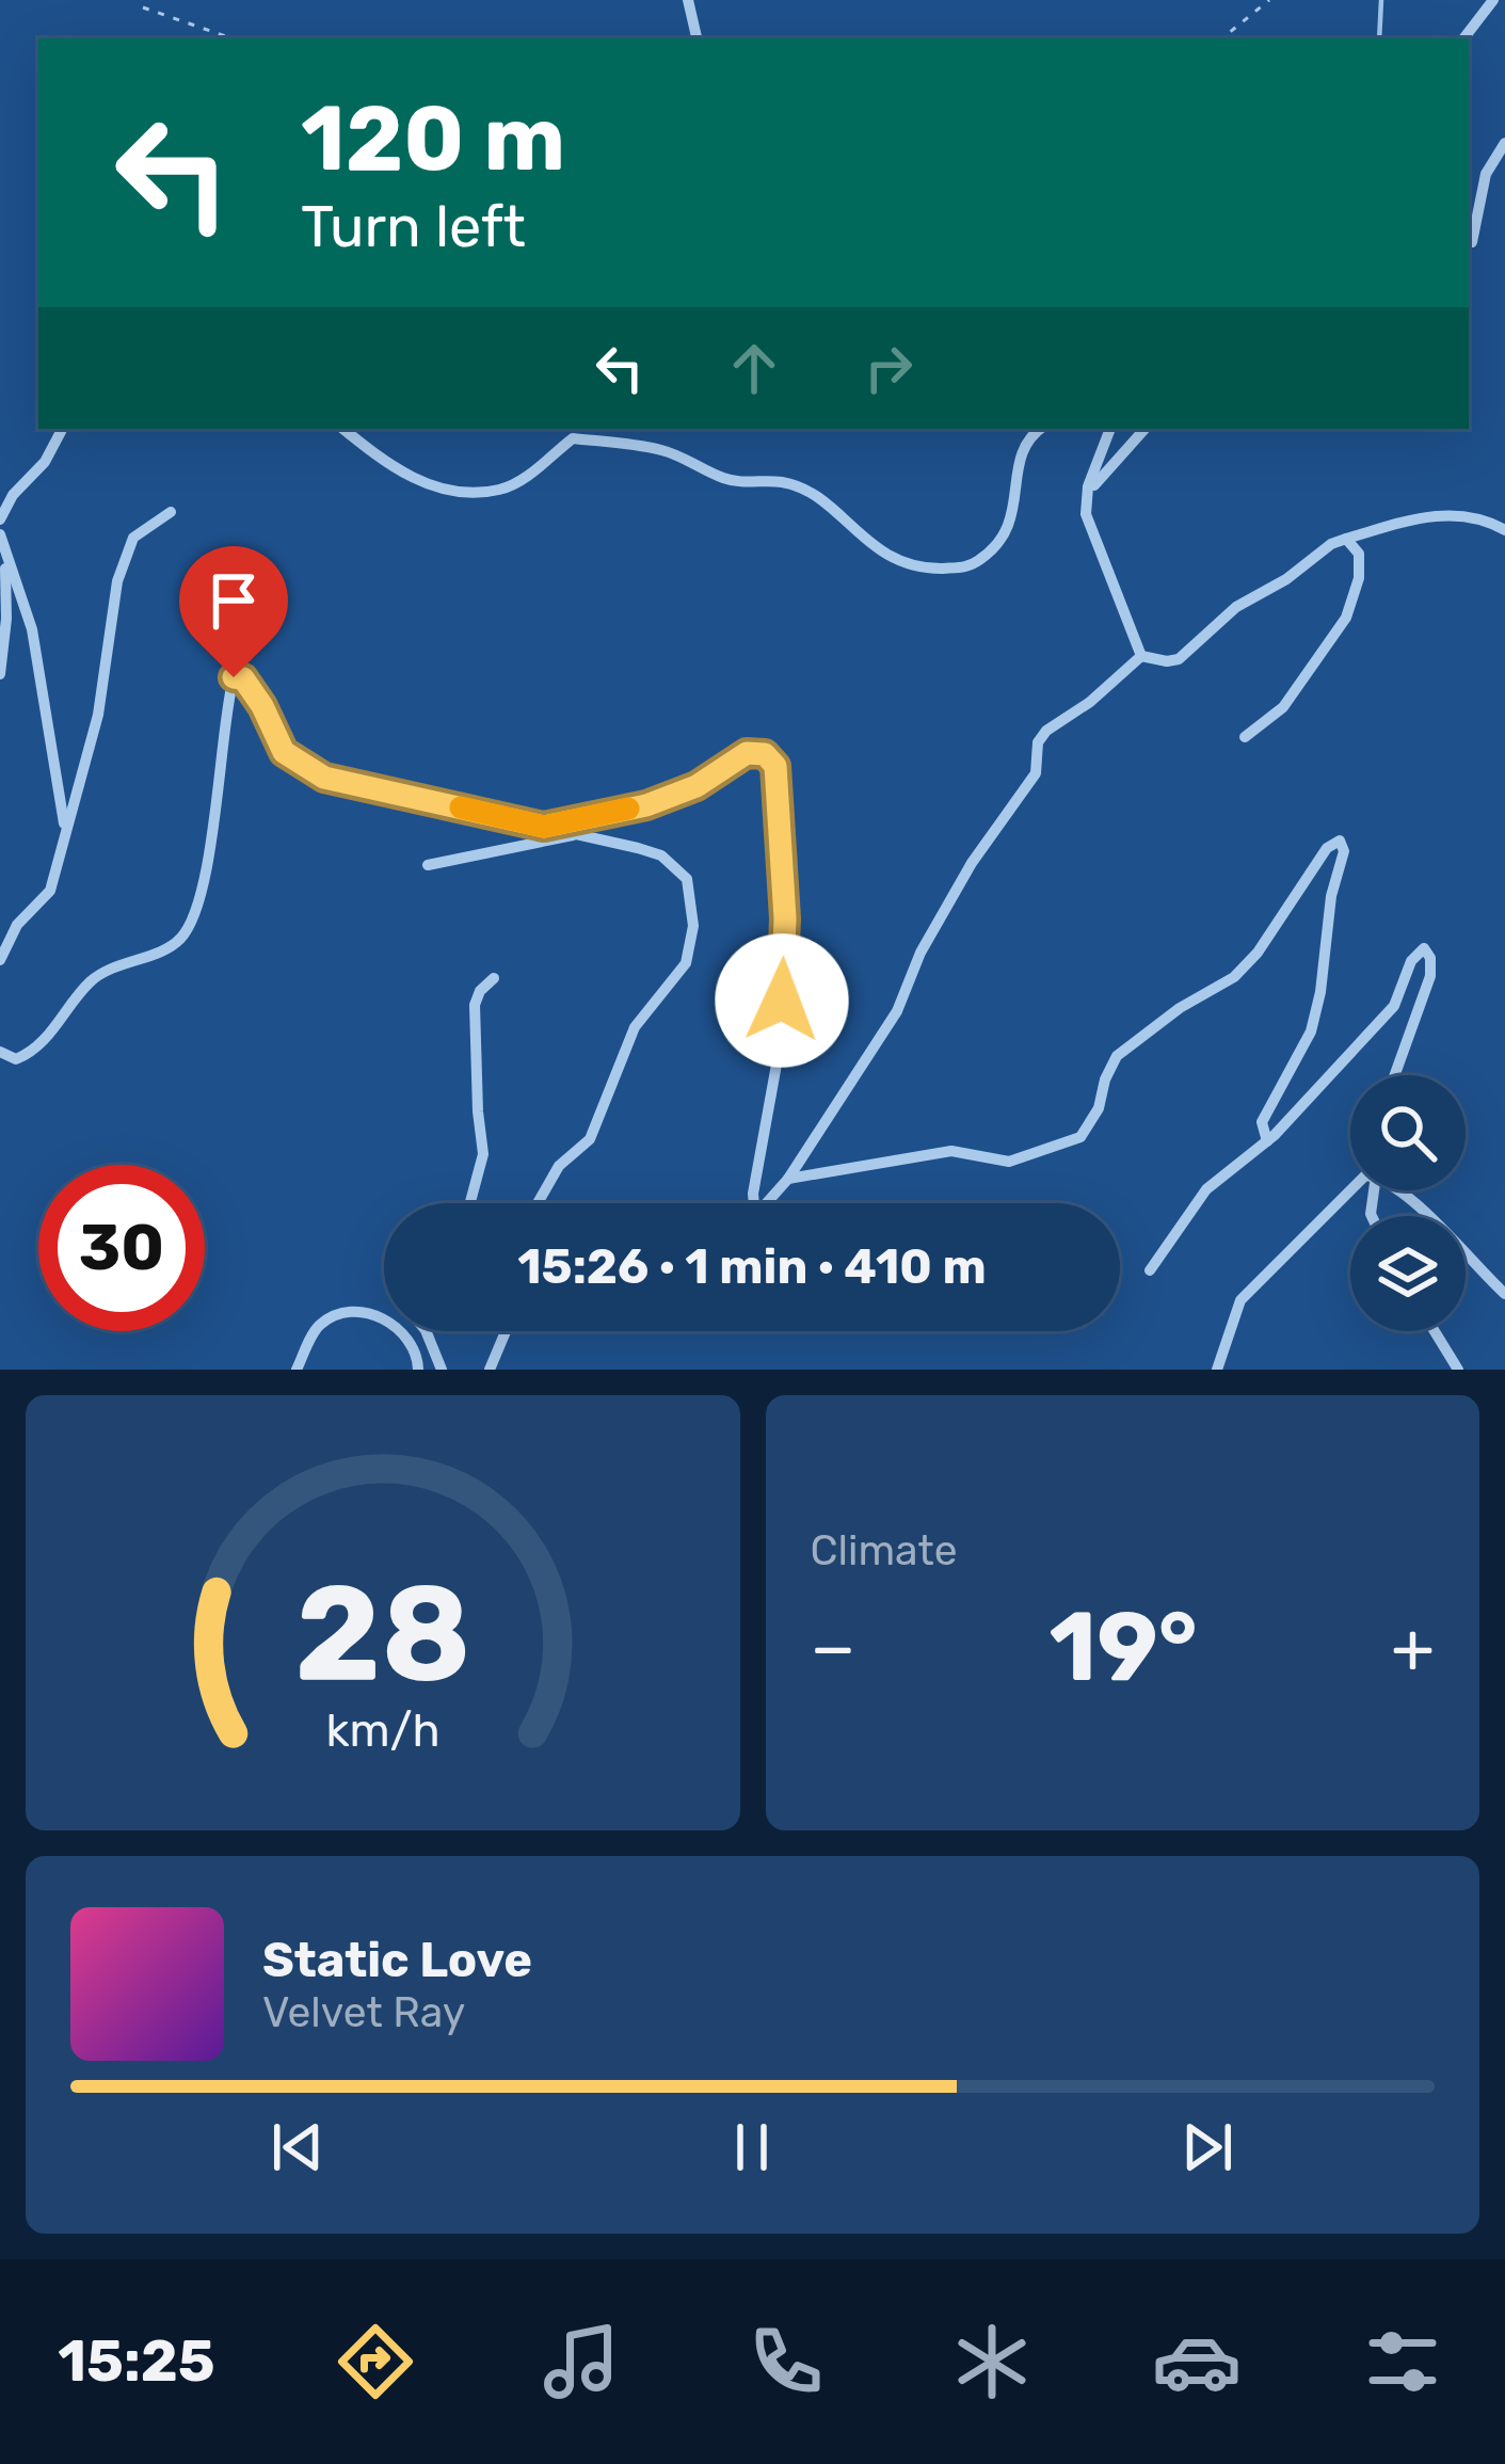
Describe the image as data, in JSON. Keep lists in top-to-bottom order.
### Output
{
  "page": {
    "turn": ["120 m", "Turn left"],
    "limit": "30",
    "trip": "15:26 · 1 min · 410 m",
    "tile": "Climate",
    "heat": ["−", "19°", "+"],
    "song": ["Static Love", "Velvet Ray"],
    "tabs": "15:25",
    "gauge": ["28", "km/h"]
  }
}
